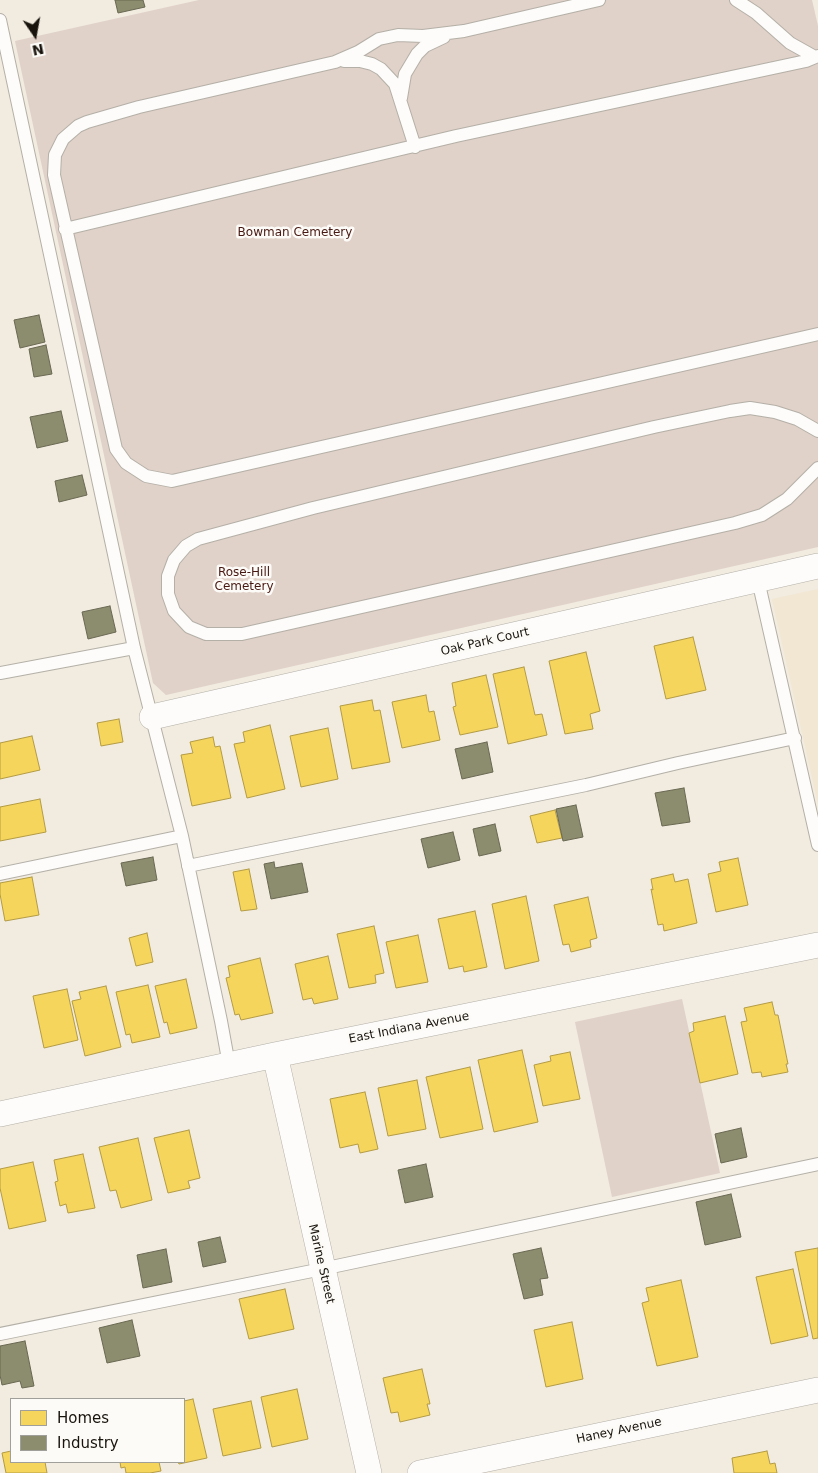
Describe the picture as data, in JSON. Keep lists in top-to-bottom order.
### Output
{
  "streets": {
    "street": [
      "Oak Park Court",
      "East Indiana Avenue",
      "Marine Street",
      "Haney Avenue"
    ]
  },
  "crossings": [
    ["East Indiana Avenue", "Marine Street"]
  ],
  "parks": ["Bowman Cemetery", "Rose-Hill Cemetery"],
  "legend": ["Homes", "Industry"],
  "north": "bottom"
}
